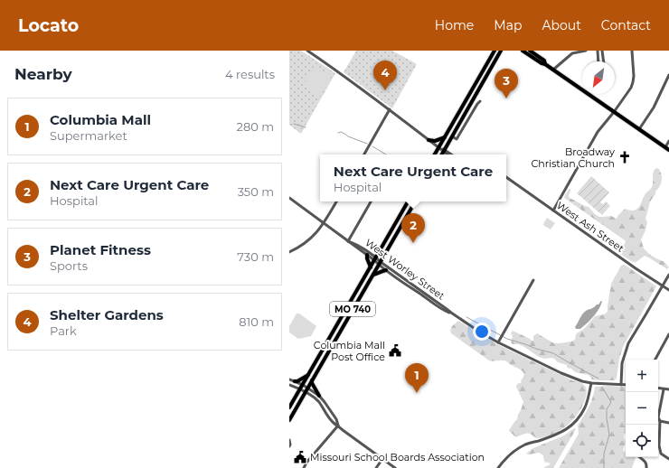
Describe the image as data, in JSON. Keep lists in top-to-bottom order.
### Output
{
  "streets": {
    "main road": ["MO 740"],
    "street": ["West Ash Street", "West Worley Street"]
  },
  "crossings": [
    ["West Worley Street", "MO 740"]
  ],
  "places": {
    "church": ["Broadway Christian Church"],
    "public building": ["Columbia Mall Post Office", "Missouri School Boards Association"]
  },
  "north": "bottom left",
  "page": {
    "header": "Locato",
    "nav": [
      "Home",
      "Map",
      "About",
      "Contact"
    ],
    "heading": ["Nearby", "4 results"],
    "pins": [
      "4",
      "3",
      "2",
      "1"
    ],
    "list": [
      {
        "mark": "1",
        "name": "Columbia Mall",
        "note": "Supermarket",
        "value": "280 m"
      },
      {
        "mark": "2",
        "name": "Next Care Urgent Care",
        "note": "Hospital",
        "value": "350 m"
      },
      {
        "mark": "3",
        "name": "Planet Fitness",
        "note": "Sports",
        "value": "730 m"
      },
      {
        "mark": "4",
        "name": "Shelter Gardens",
        "note": "Park",
        "value": "810 m"
      }
    ],
    "popup": ["Next Care Urgent Care", "Hospital"],
    "map_buttons": ["+", "−"]
  }
}
